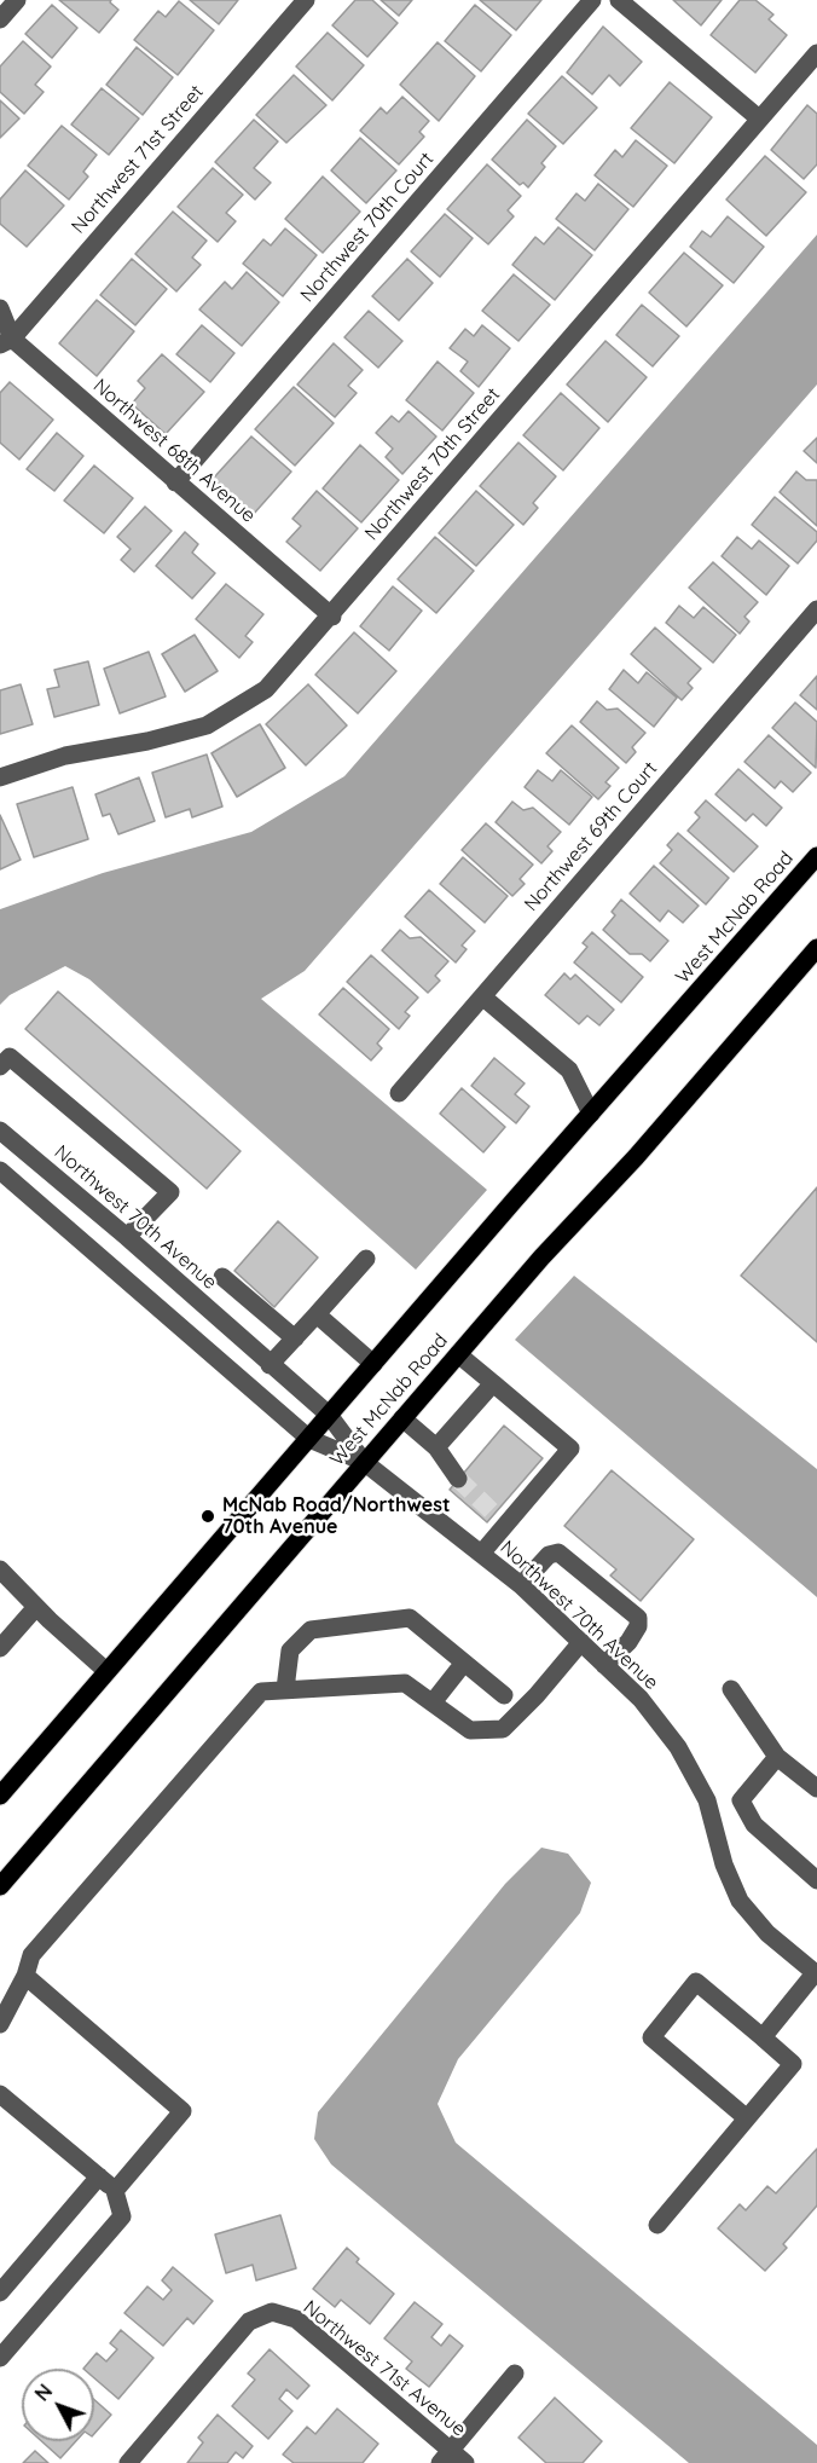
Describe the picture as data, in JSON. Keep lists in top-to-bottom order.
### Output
{
  "streets": {
    "main road": ["West McNab Road"],
    "street": [
      "Northwest 71st Street",
      "Northwest 70th Court",
      "Northwest 68th Avenue",
      "Northwest 70th Street",
      "Northwest 69th Court",
      "Northwest 70th Avenue",
      "Northwest 71st Avenue"
    ]
  },
  "crossings": [
    ["Northwest 71st Street", "Northwest 68th Avenue"],
    ["Northwest 70th Court", "Northwest 68th Avenue"],
    ["Northwest 68th Avenue", "Northwest 70th Street"],
    ["West McNab Road", "Northwest 70th Avenue"]
  ],
  "places": ["McNab Road/Northwest 70th Avenue"],
  "north": "top left"
}
